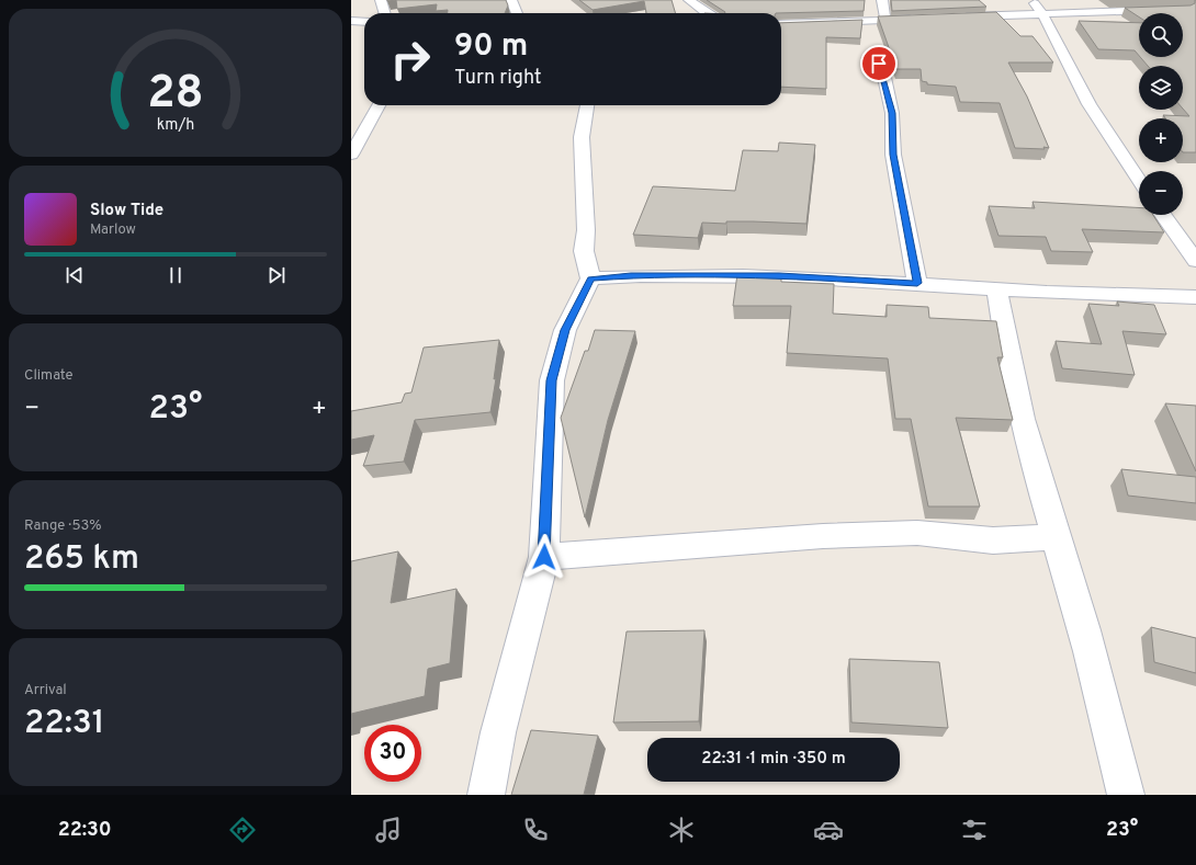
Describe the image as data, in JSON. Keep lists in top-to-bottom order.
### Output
{
  "page": {
    "map_buttons": ["+", "−"],
    "turn": ["90 m", "Turn right"],
    "song": ["Slow Tide", "Marlow"],
    "tile": [
      "Climate",
      ["Range · 53%", "265 km"],
      ["Arrival", "22:31"]
    ],
    "heat": ["−", "23°", "+"],
    "limit": "30",
    "trip": "22:31 · 1 min · 350 m",
    "tabs": ["22:30", "23°"],
    "gauge": ["28", "km/h"]
  }
}
